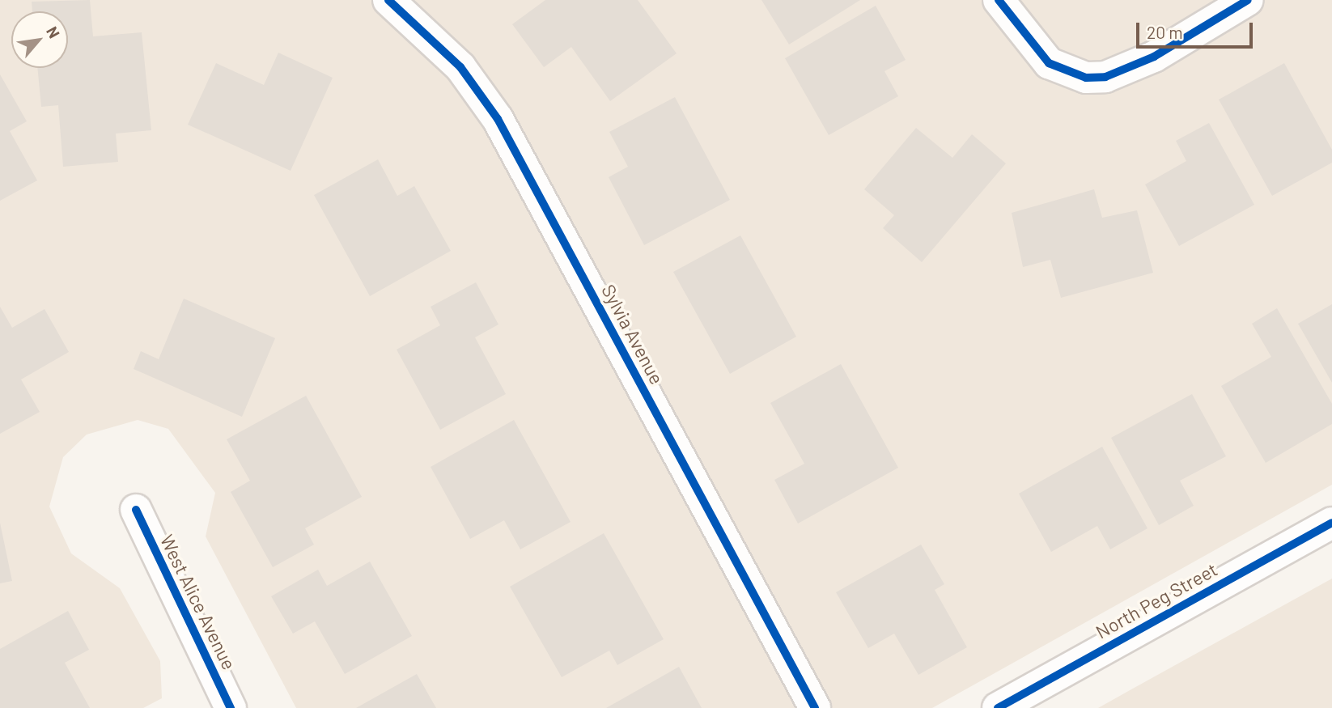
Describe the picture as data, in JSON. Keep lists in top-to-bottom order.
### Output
{
  "streets": {
    "street": ["Sylvia Avenue", "North Peg Street", "West Alice Avenue"]
  },
  "scale_bar": "20 m",
  "north": "top right"
}
